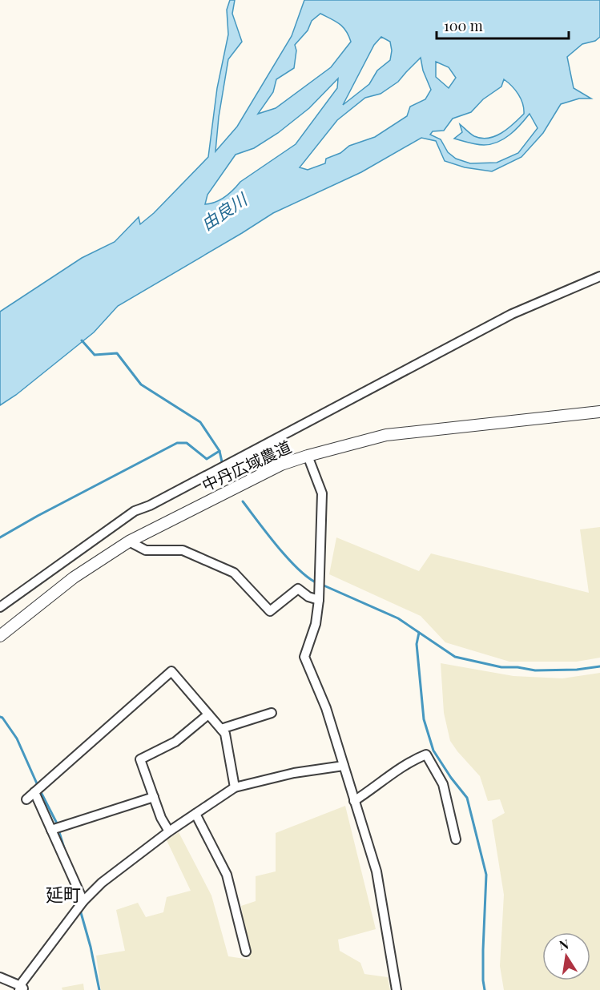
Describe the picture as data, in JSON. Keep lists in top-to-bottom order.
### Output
{
  "streets": {
    "street": ["中丹広域農道"]
  },
  "districts": ["延町"],
  "water": ["由良川"],
  "scale_bar": "100 m",
  "north": "top"
}
